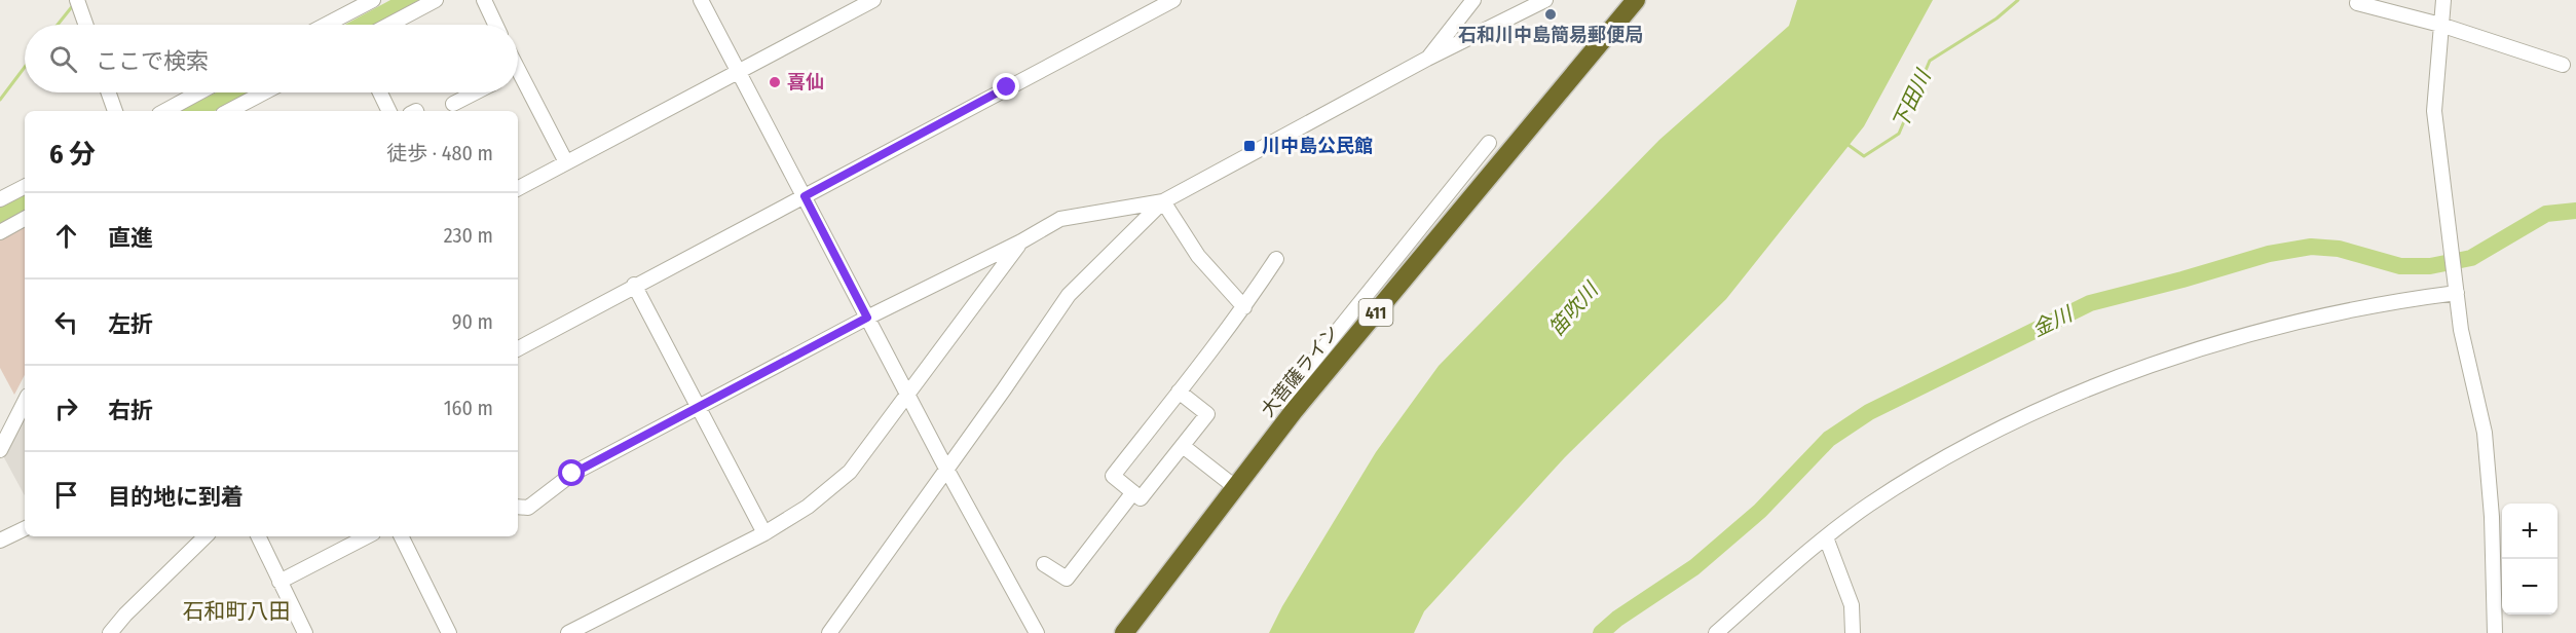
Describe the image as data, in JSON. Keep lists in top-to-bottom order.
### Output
{
  "streets": {
    "highway": ["411", "大菩薩ライン"]
  },
  "districts": ["石和町八田"],
  "water": ["下田川", "笛吹川", "金川"],
  "places": {
    "other": ["石和川中島簡易郵便局", "喜仙"],
    "transit": ["川中島公民館"]
  },
  "page": {
    "search": "ここで検索",
    "heading": ["6 分", "徒歩 · 480 m"],
    "list": [
      ["直進", "230 m"],
      ["左折", "90 m"],
      ["右折", "160 m"],
      "目的地に到着"
    ],
    "map_buttons": ["+", "−"]
  }
}
